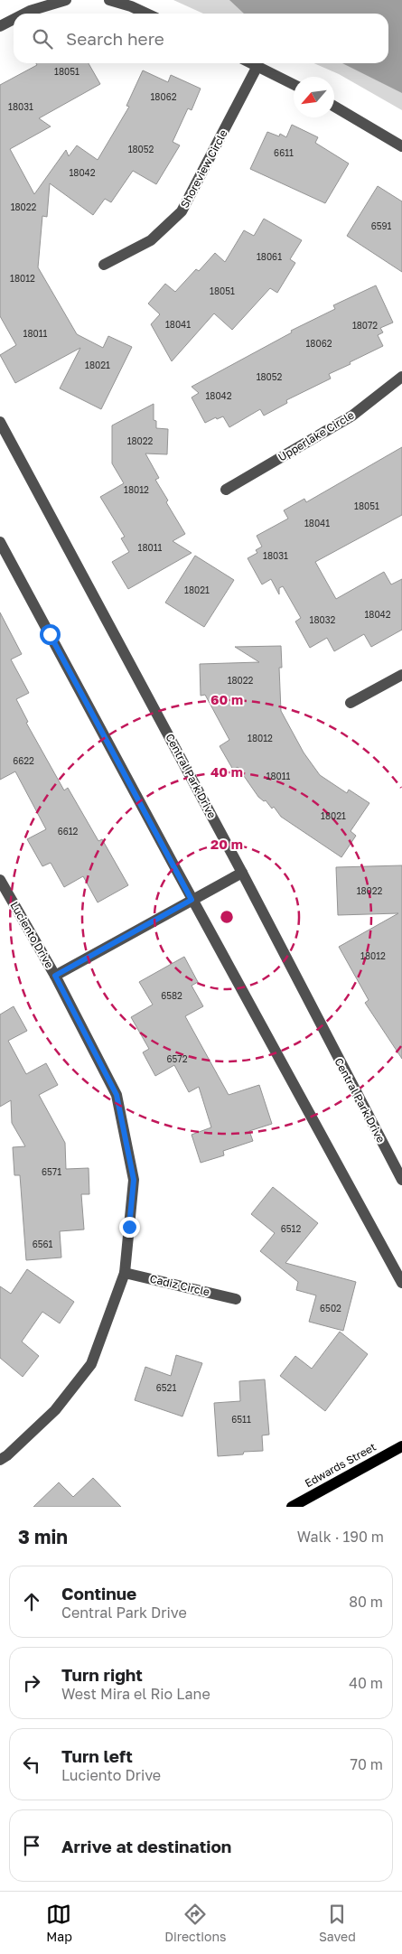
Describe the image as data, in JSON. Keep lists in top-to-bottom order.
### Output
{
  "streets": {
    "main road": ["Edwards Street"],
    "street": [
      "Shoreview Circle",
      "Upperlake Circle",
      "Central Park Drive",
      "Luciento Drive",
      "Cadiz Circle"
    ]
  },
  "crossings": [
    ["Luciento Drive", "Cadiz Circle"]
  ],
  "house_numbers": [
    "18051",
    "18062",
    "18031",
    "18052",
    "6611",
    "18042",
    "18022",
    "6591",
    "18061",
    "18012",
    "18051",
    "18041",
    "18072",
    "18011",
    "18062",
    "18021",
    "18052",
    "18042",
    "18022",
    "18012",
    "18051",
    "18041",
    "18011",
    "18031",
    "18021",
    "18042",
    "18032",
    "18022",
    "18012",
    "6622",
    "18011",
    "18021",
    "6612",
    "18022",
    "18012",
    "6582",
    "6572",
    "6571",
    "6512",
    "6561",
    "6502",
    "6521",
    "6511"
  ],
  "north": "bottom left",
  "page": {
    "search": "Search here",
    "heading": ["3 min", "Walk · 190 m"],
    "list": [
      ["Continue", "Central Park Drive", "80 m"],
      ["Turn right", "West Mira el Rio Lane", "40 m"],
      ["Turn left", "Luciento Drive", "70 m"],
      "Arrive at destination"
    ],
    "nav": ["Map", "Directions", "Saved"]
  },
  "rings": ["60 m", "40 m", "20 m"]
}
